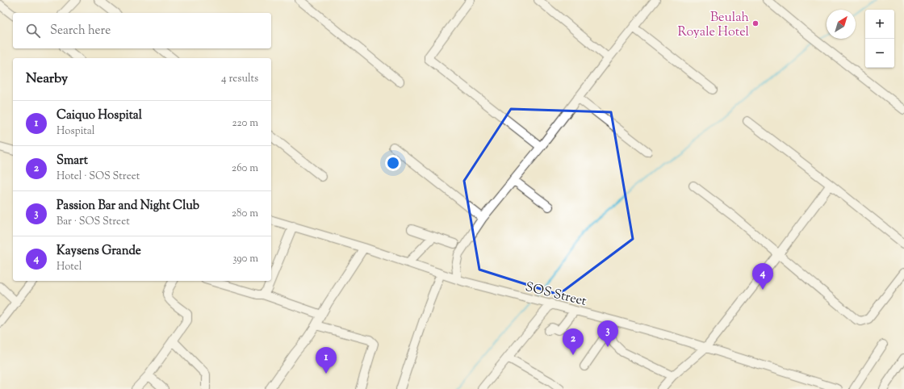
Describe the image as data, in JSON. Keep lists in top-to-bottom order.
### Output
{
  "streets": {
    "street": ["SOS Street"]
  },
  "places": ["Beulah Royale Hotel"],
  "north": "top right",
  "page": {
    "map_buttons": ["+", "−"],
    "search": "Search here",
    "heading": ["Nearby", "4 results"],
    "list": [
      {
        "mark": "1",
        "name": "Caiquo Hospital",
        "note": "Hospital",
        "value": "220 m"
      },
      {
        "mark": "2",
        "name": "Smart",
        "note": "Hotel · SOS Street",
        "value": "260 m"
      },
      {
        "mark": "3",
        "name": "Passion Bar and Night Club",
        "note": "Bar · SOS Street",
        "value": "280 m"
      },
      {
        "mark": "4",
        "name": "Kaysens Grande",
        "note": "Hotel",
        "value": "390 m"
      }
    ],
    "pins": [
      "4",
      "3",
      "2",
      "1"
    ]
  }
}
